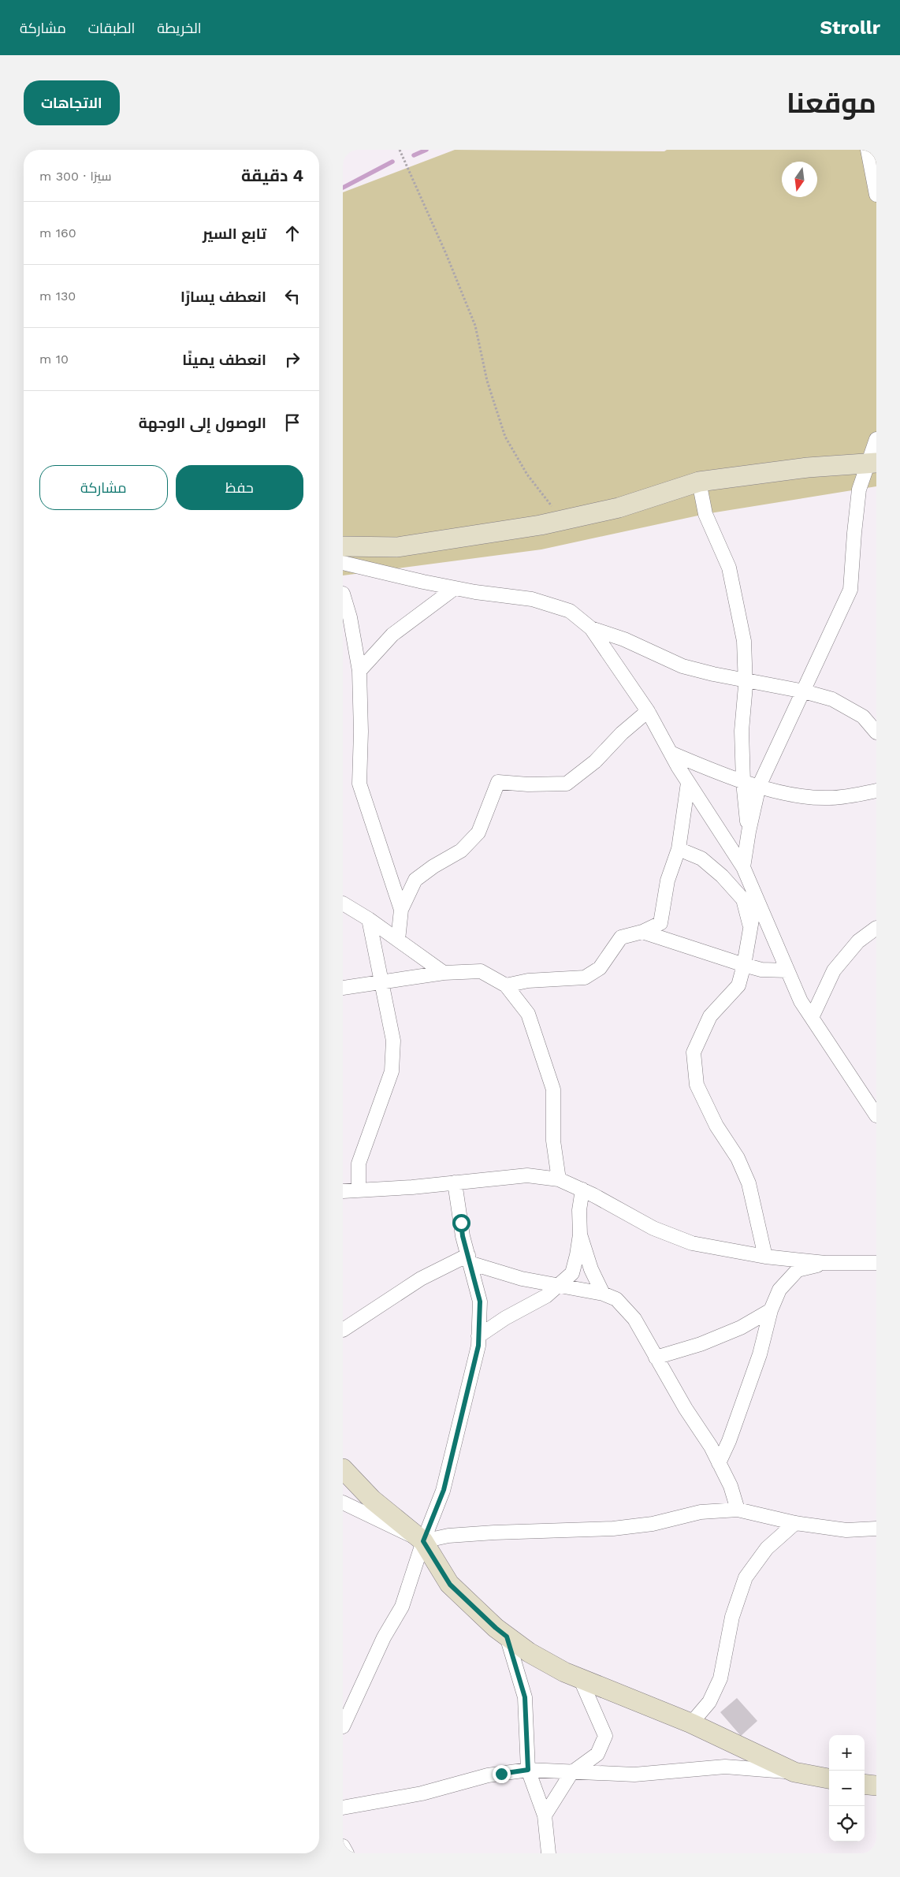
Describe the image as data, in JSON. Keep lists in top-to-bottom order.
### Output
{
  "north": "bottom",
  "page": {
    "header": "Strollr",
    "nav": ["الخريطة", "الطبقات", "مشاركة"],
    "title": "موقعنا",
    "buttons": [
      "الاتجاهات",
      ["حفظ", "مشاركة"]
    ],
    "heading": ["4 دقيقة", "سيرًا · 300 m"],
    "list": [
      ["تابع السير", "160 m"],
      ["انعطف يسارًا", "130 m"],
      ["انعطف يمينًا", "10 m"],
      "الوصول إلى الوجهة"
    ],
    "map_buttons": ["+", "−"]
  }
}
